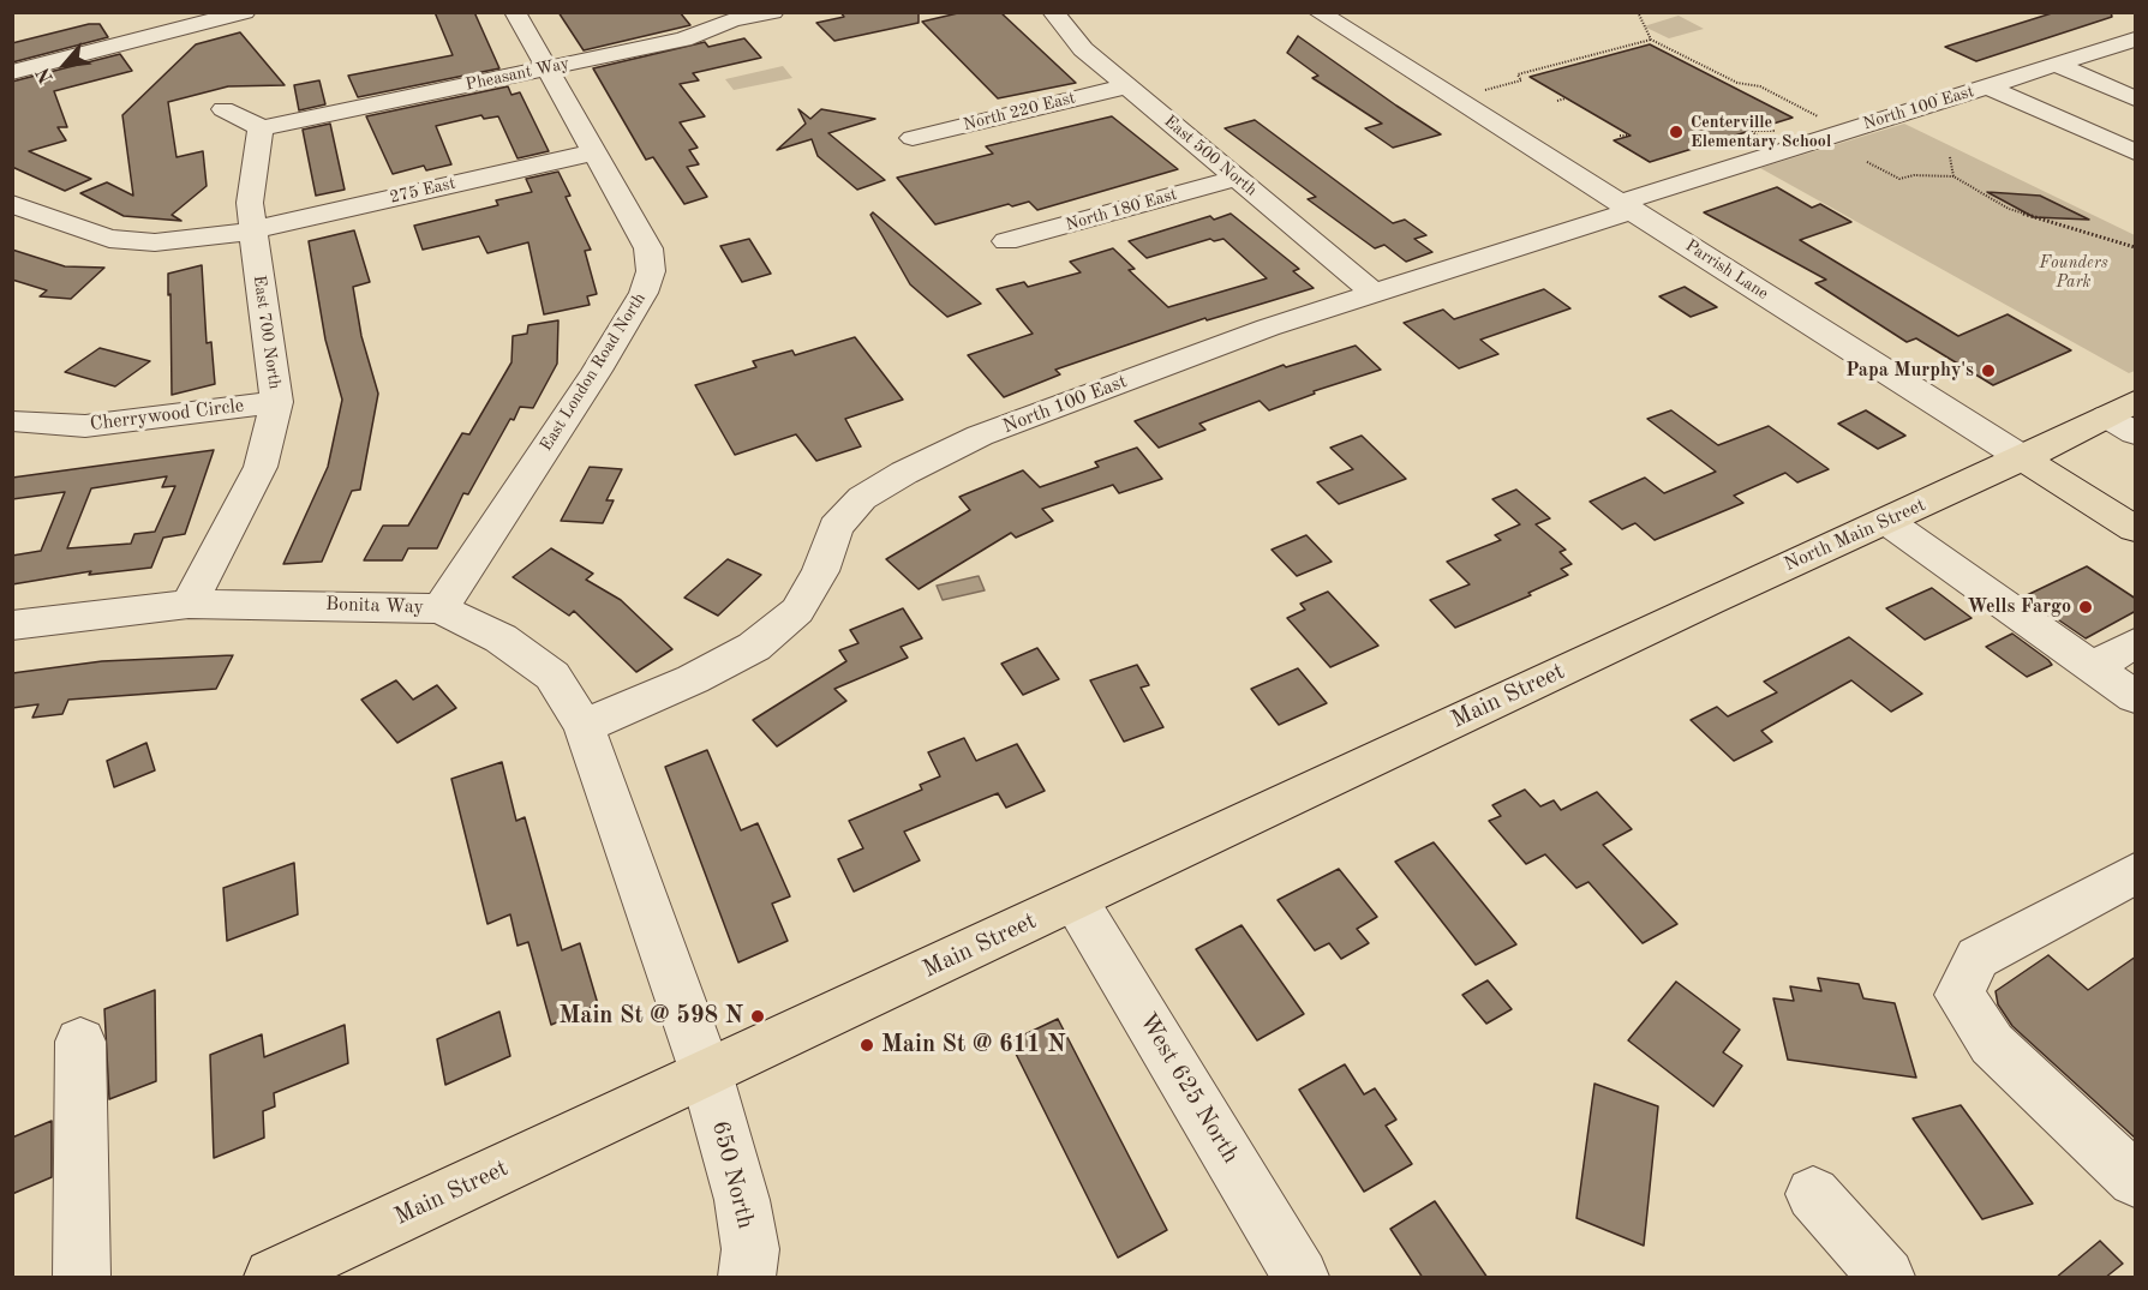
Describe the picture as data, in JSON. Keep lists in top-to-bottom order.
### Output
{
  "streets": {
    "main road": ["Parrish Lane", "North Main Street", "Main Street"],
    "street": [
      "Pheasant Way",
      "North 100 East",
      "North 220 East",
      "East 500 North",
      "275 East",
      "North 180 East",
      "East 700 North",
      "East London Road North",
      "Cherrywood Circle",
      "Bonita Way",
      "West 625 North",
      "650 North"
    ]
  },
  "crossings": [
    ["Pheasant Way", "East 700 North"],
    ["Pheasant Way", "East London Road North"],
    ["North 100 East", "East 500 North"],
    ["North 100 East", "Parrish Lane"],
    ["North 100 East", "Bonita Way"],
    ["North 220 East", "East 500 North"],
    ["East 500 North", "North 180 East"],
    ["275 East", "East 700 North"],
    ["275 East", "East London Road North"],
    ["Parrish Lane", "North Main Street"],
    ["East 700 North", "Cherrywood Circle"],
    ["East 700 North", "Bonita Way"],
    ["East London Road North", "Bonita Way"],
    ["North Main Street", "Main Street"],
    ["Bonita Way", "Main Street"],
    ["Bonita Way", "650 North"],
    ["Main Street", "West 625 North"],
    ["Main Street", "650 North"]
  ],
  "parks": ["Founders Park"],
  "places": [
    "Centerville Elementary School",
    "Papa Murphy's",
    "Wells Fargo",
    "Main St @ 598 N",
    "Main St @ 611 N"
  ],
  "north": "bottom left"
}
